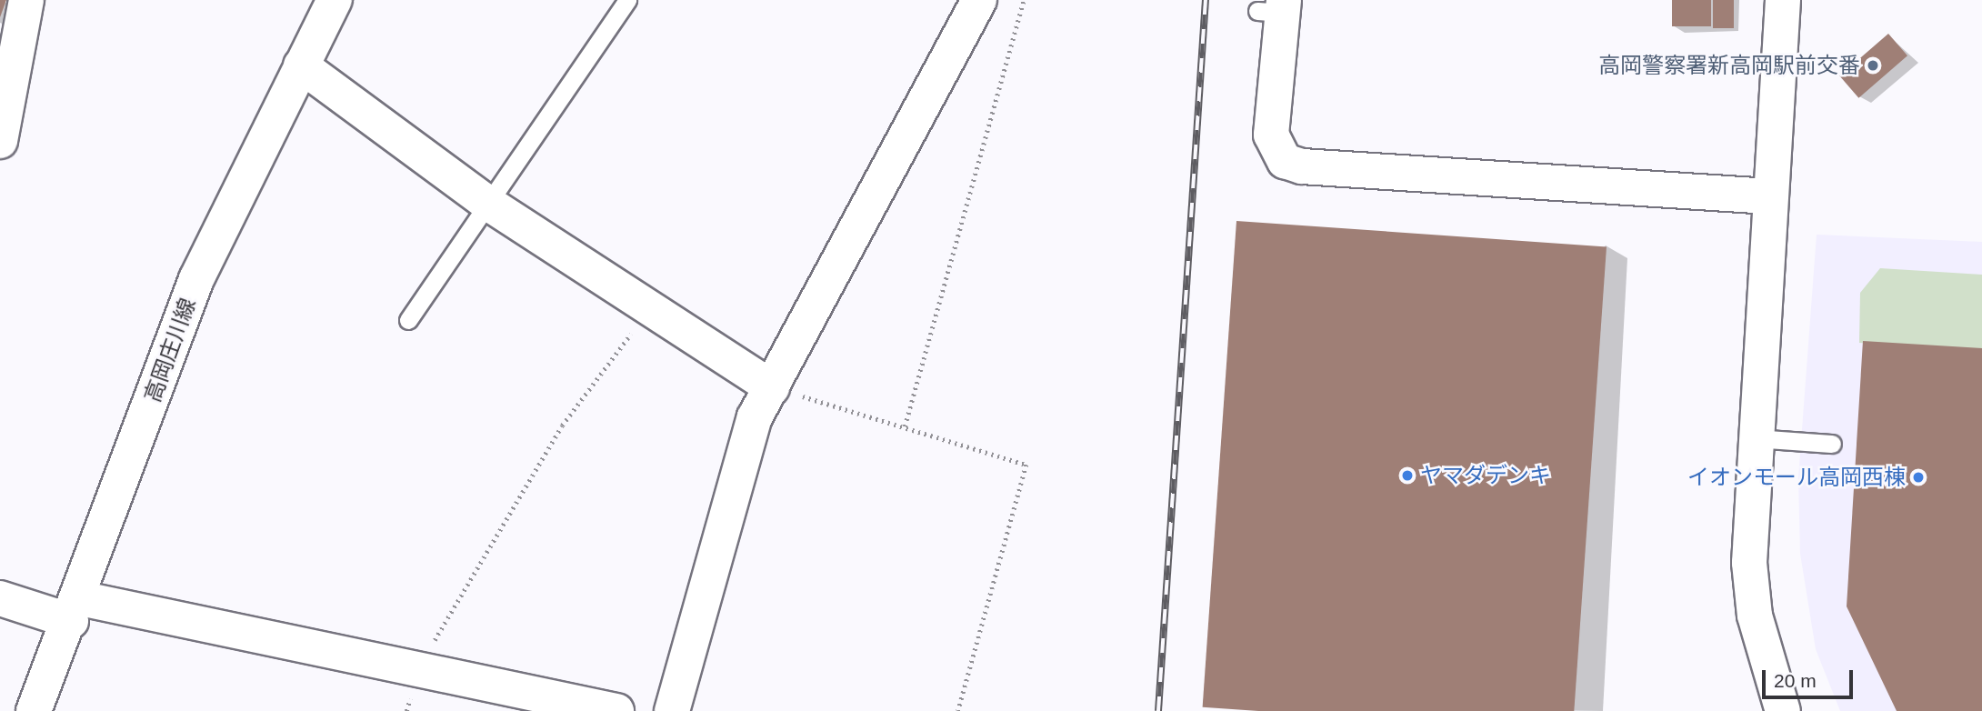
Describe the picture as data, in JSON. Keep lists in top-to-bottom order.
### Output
{
  "streets": {
    "street": ["高岡庄川線"]
  },
  "places": ["高岡警察署新高岡駅前交番", "ヤマダデンキ", "イオンモール高岡西棟"],
  "scale_bar": "20 m"
}
